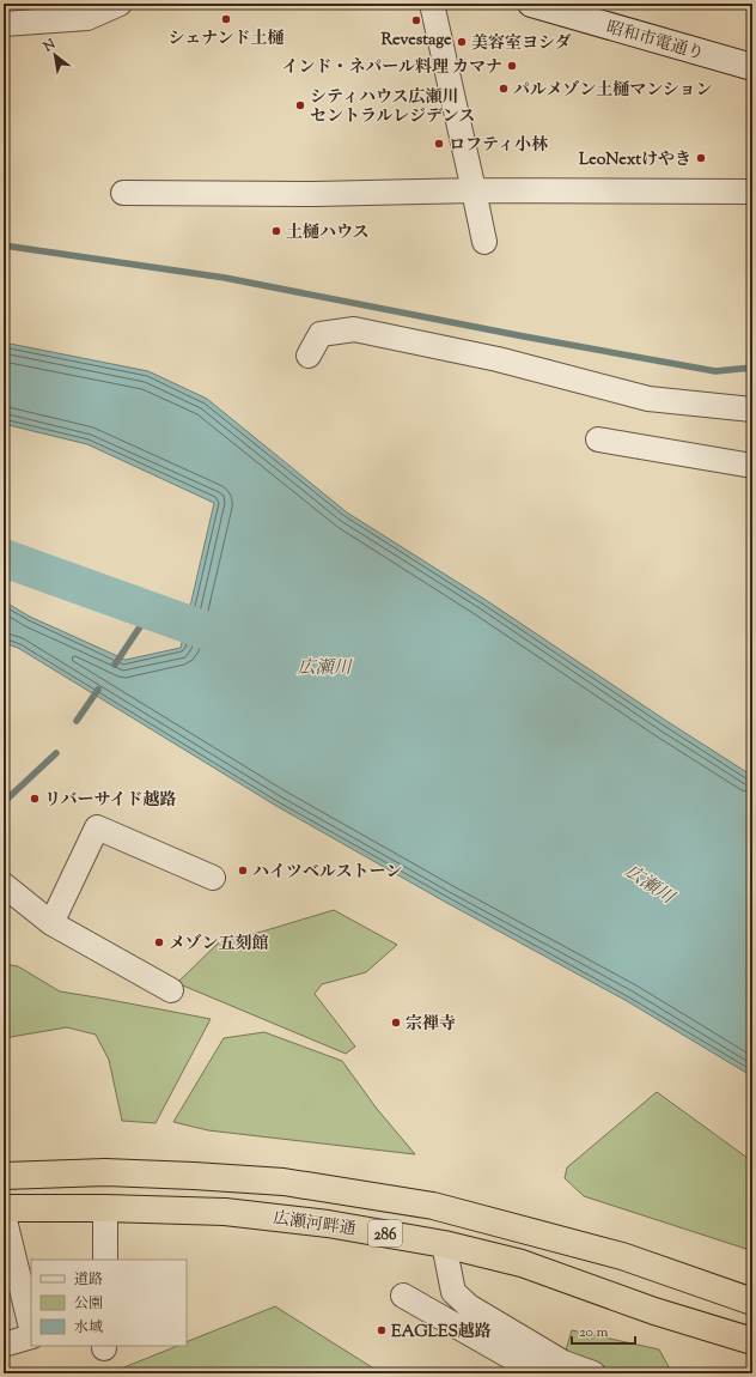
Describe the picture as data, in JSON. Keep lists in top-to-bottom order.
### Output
{
  "streets": {
    "highway": ["広瀬河畔通", "286"],
    "street": ["昭和市電通り"]
  },
  "water": ["広瀬川"],
  "places": [
    "シェナンド土樋",
    "Revestage",
    "美容室ヨシダ",
    "インド・ネパール料理 カマナ",
    "パルメゾン土樋マンション",
    "シティハウス広瀬川 セントラルレジデンス",
    "ロフティ小林",
    "LeoNextけやき",
    "土樋ハウス",
    "リバーサイド越路",
    "ハイツベルストーン",
    "メゾン五刻館",
    "宗禅寺",
    "EAGLES越路"
  ],
  "legend": ["道路", "公園", "水域"],
  "scale_bar": "20 m",
  "north": "top left"
}
